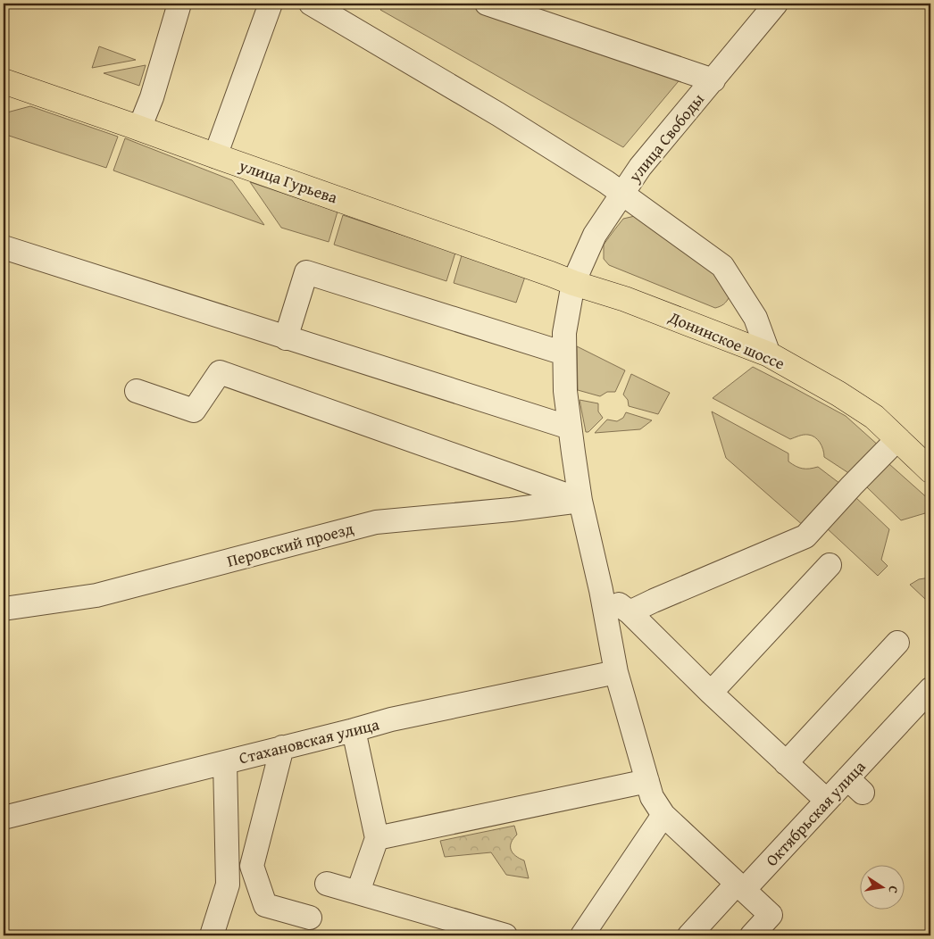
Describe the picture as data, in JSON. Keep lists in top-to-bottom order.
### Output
{
  "streets": {
    "main road": ["улица Гурьева", "Донинское шоссе"],
    "street": [
      "улица Свободы",
      "Перовский проезд",
      "Стахановская улица",
      "Октябрьская улица"
    ]
  },
  "crossings": [
    ["улица Свободы", "улица Гурьева"],
    ["улица Свободы", "Донинское шоссе"],
    ["улица Свободы", "Перовский проезд"],
    ["улица Свободы", "Стахановская улица"],
    ["улица Свободы", "Октябрьская улица"],
    ["улица Гурьева", "Донинское шоссе"]
  ],
  "north": "right"
}
